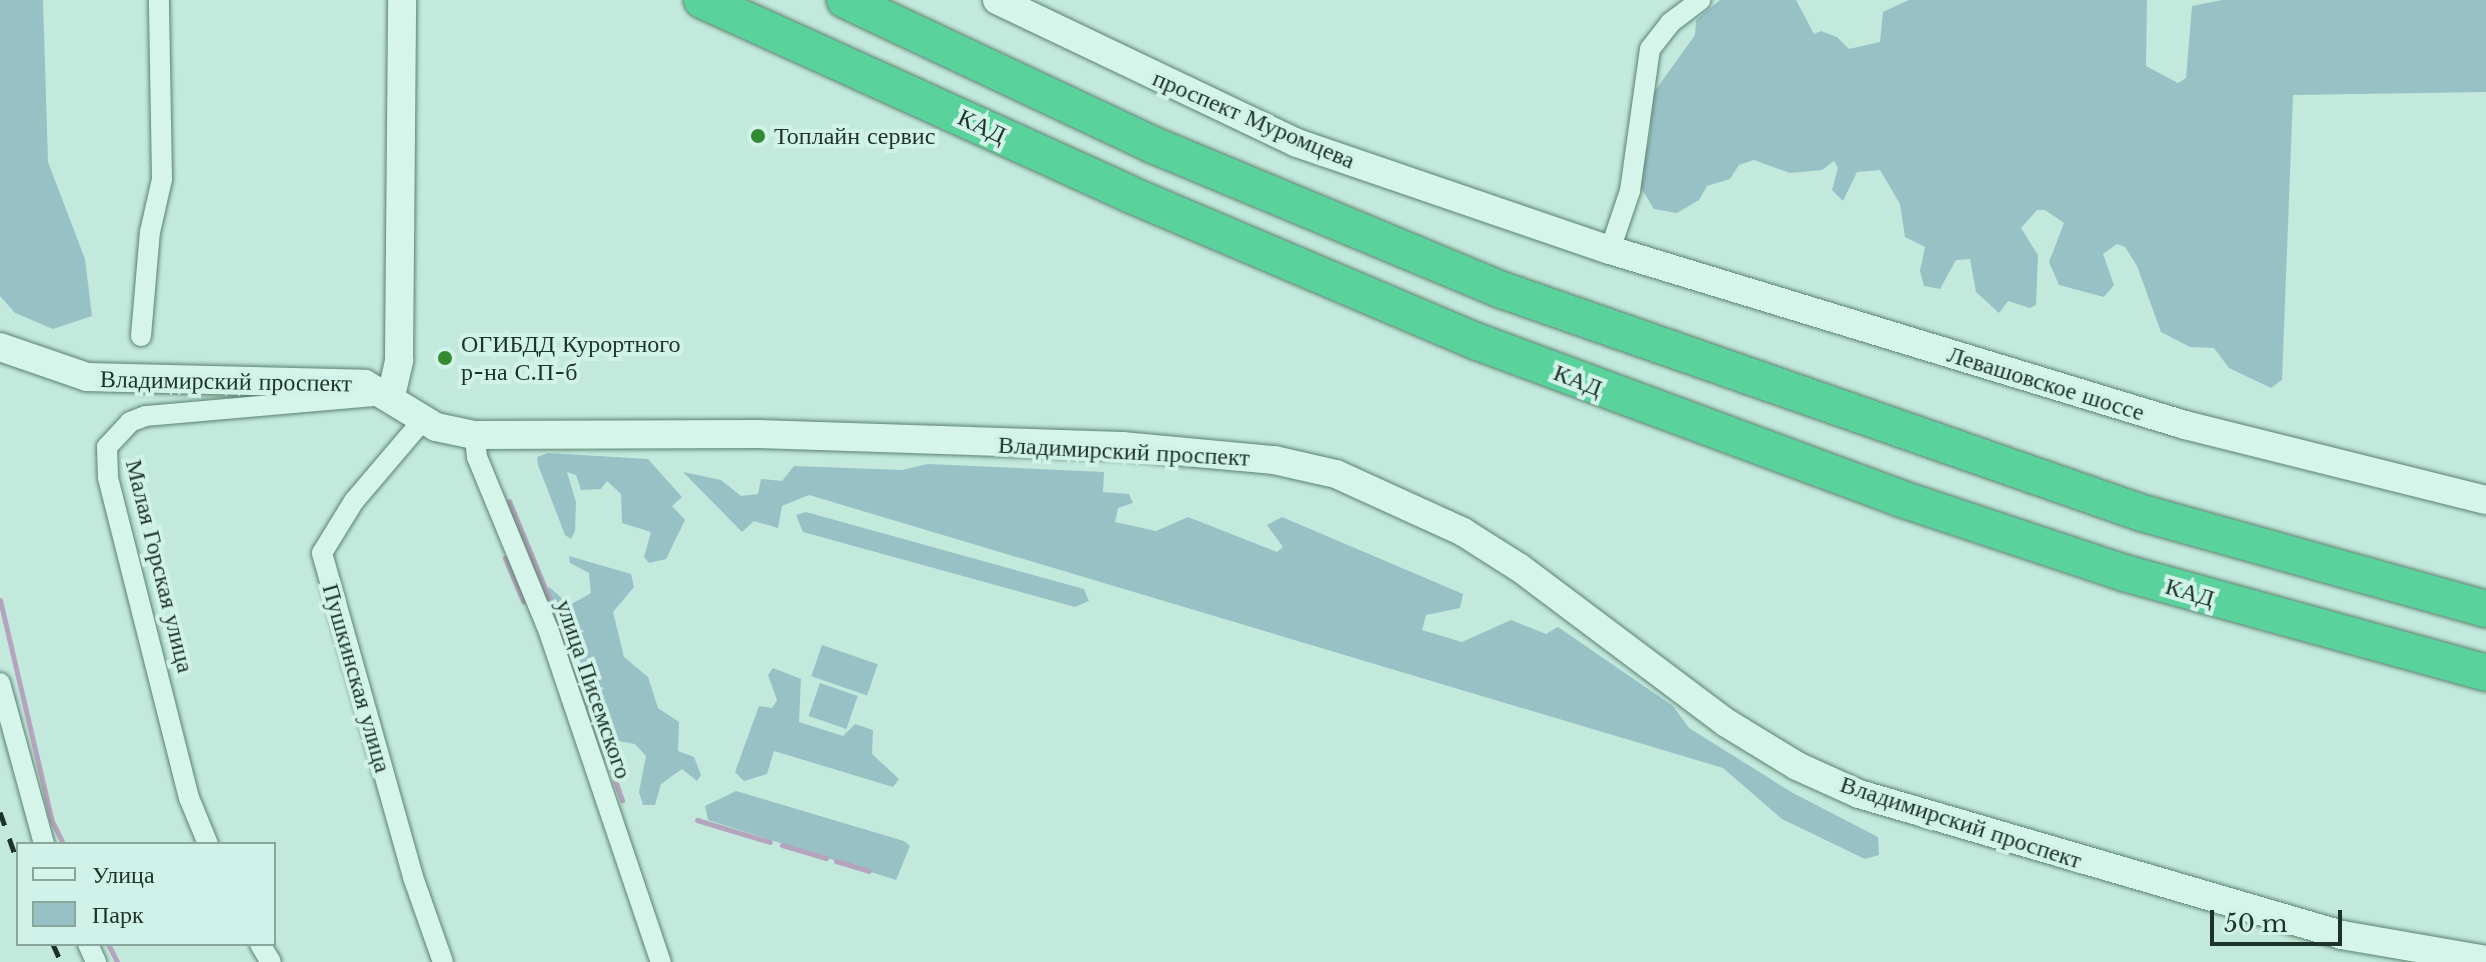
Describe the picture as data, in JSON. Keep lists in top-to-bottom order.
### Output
{
  "streets": {
    "highway": ["КАД"],
    "main road": ["проспект Муромцева", "Владимирский проспект", "Левашовское шоссе"],
    "street": ["Малая Горская улица", "Пушкинская улица", "улица Писемского"]
  },
  "crossings": [
    ["проспект Муромцева", "Левашовское шоссе"],
    ["Владимирский проспект", "Малая Горская улица"],
    ["Владимирский проспект", "Пушкинская улица"],
    ["Владимирский проспект", "улица Писемского"]
  ],
  "places": ["Топлайн сервис", "ОГИБДД Курортного р-на С.П-б"],
  "legend": ["Улица", "Парк"],
  "scale_bar": "50 m"
}
